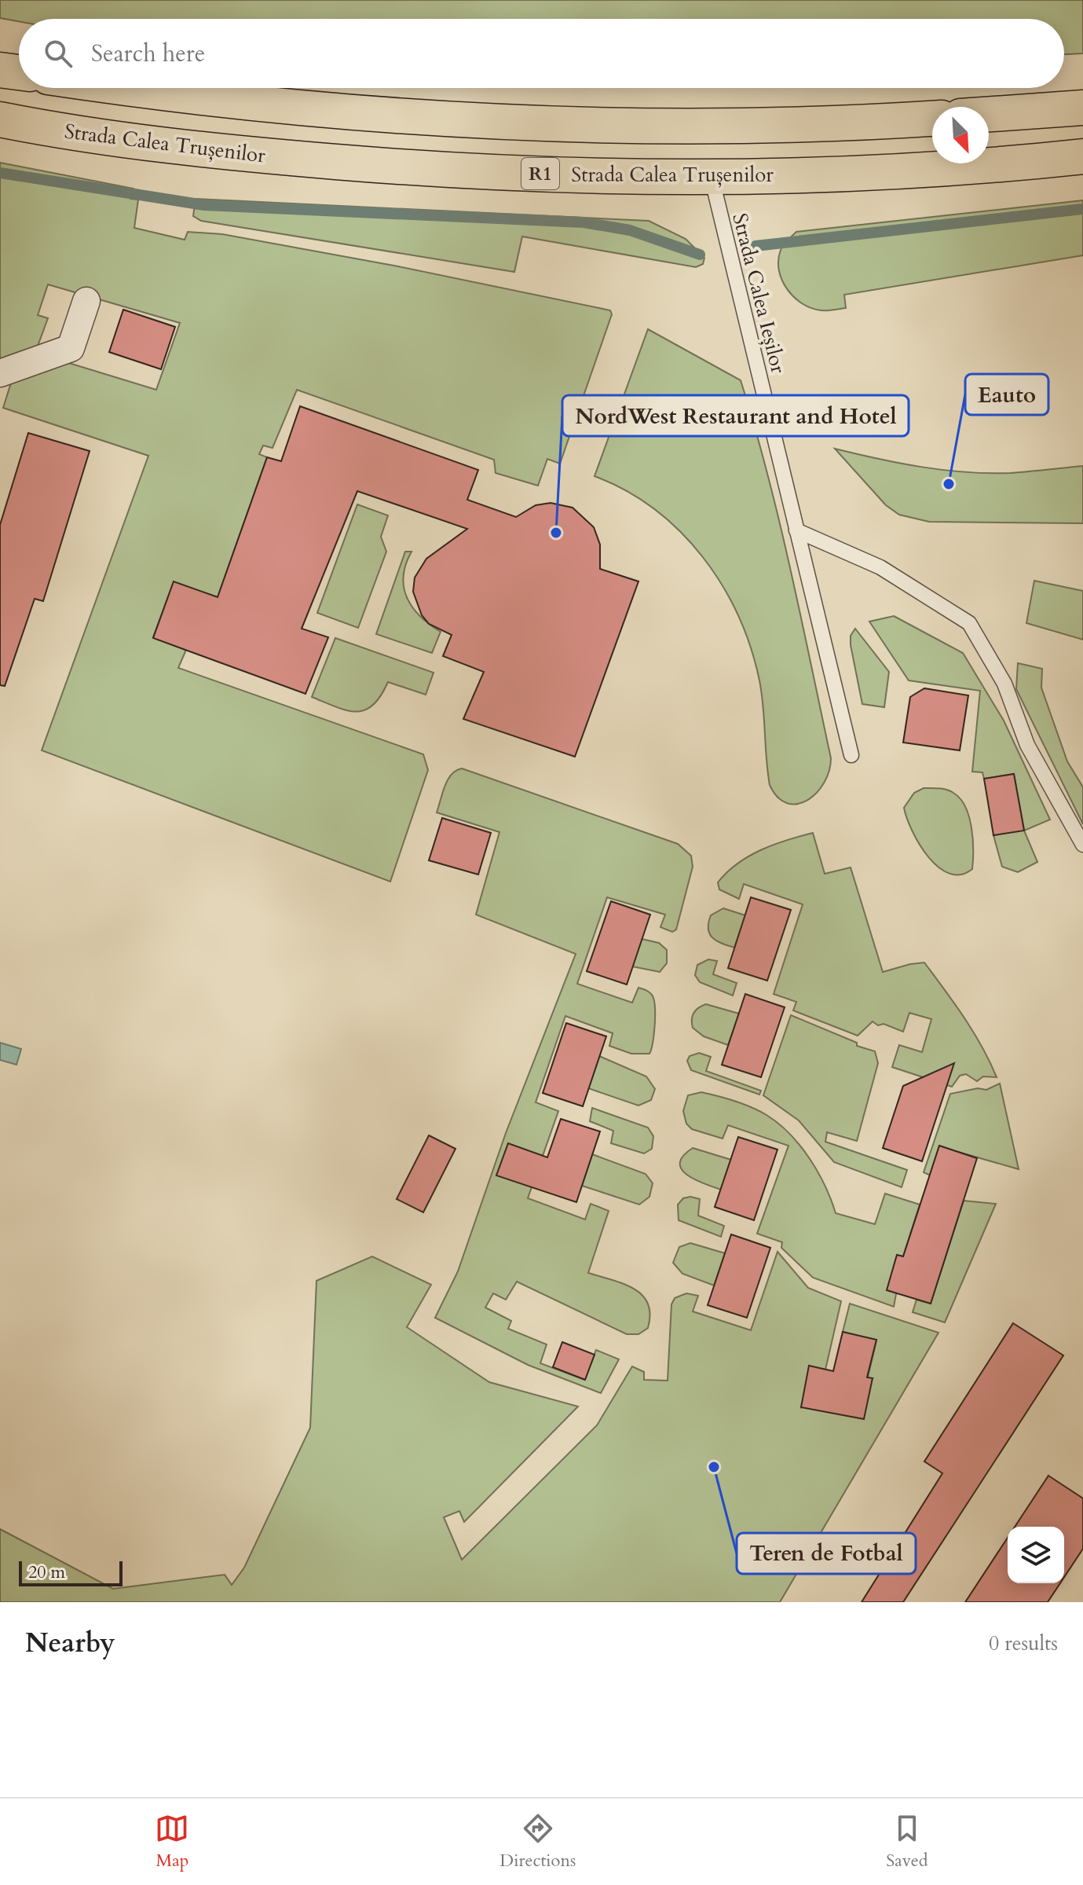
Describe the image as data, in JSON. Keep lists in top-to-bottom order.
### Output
{
  "streets": {
    "highway": ["Strada Calea Trușenilor", "R1"],
    "lane": ["Strada Calea Ieșilor"]
  },
  "crossings": [
    ["Strada Calea Trușenilor", "Strada Calea Ieșilor"]
  ],
  "places": ["Eauto", "NordWest Restaurant and Hotel", "Teren de Fotbal"],
  "scale_bar": "20 m",
  "north": "bottom right",
  "page": {
    "search": "Search here",
    "scale": "20 m",
    "heading": ["Nearby", "0 results"],
    "nav": ["Map", "Directions", "Saved"]
  }
}
